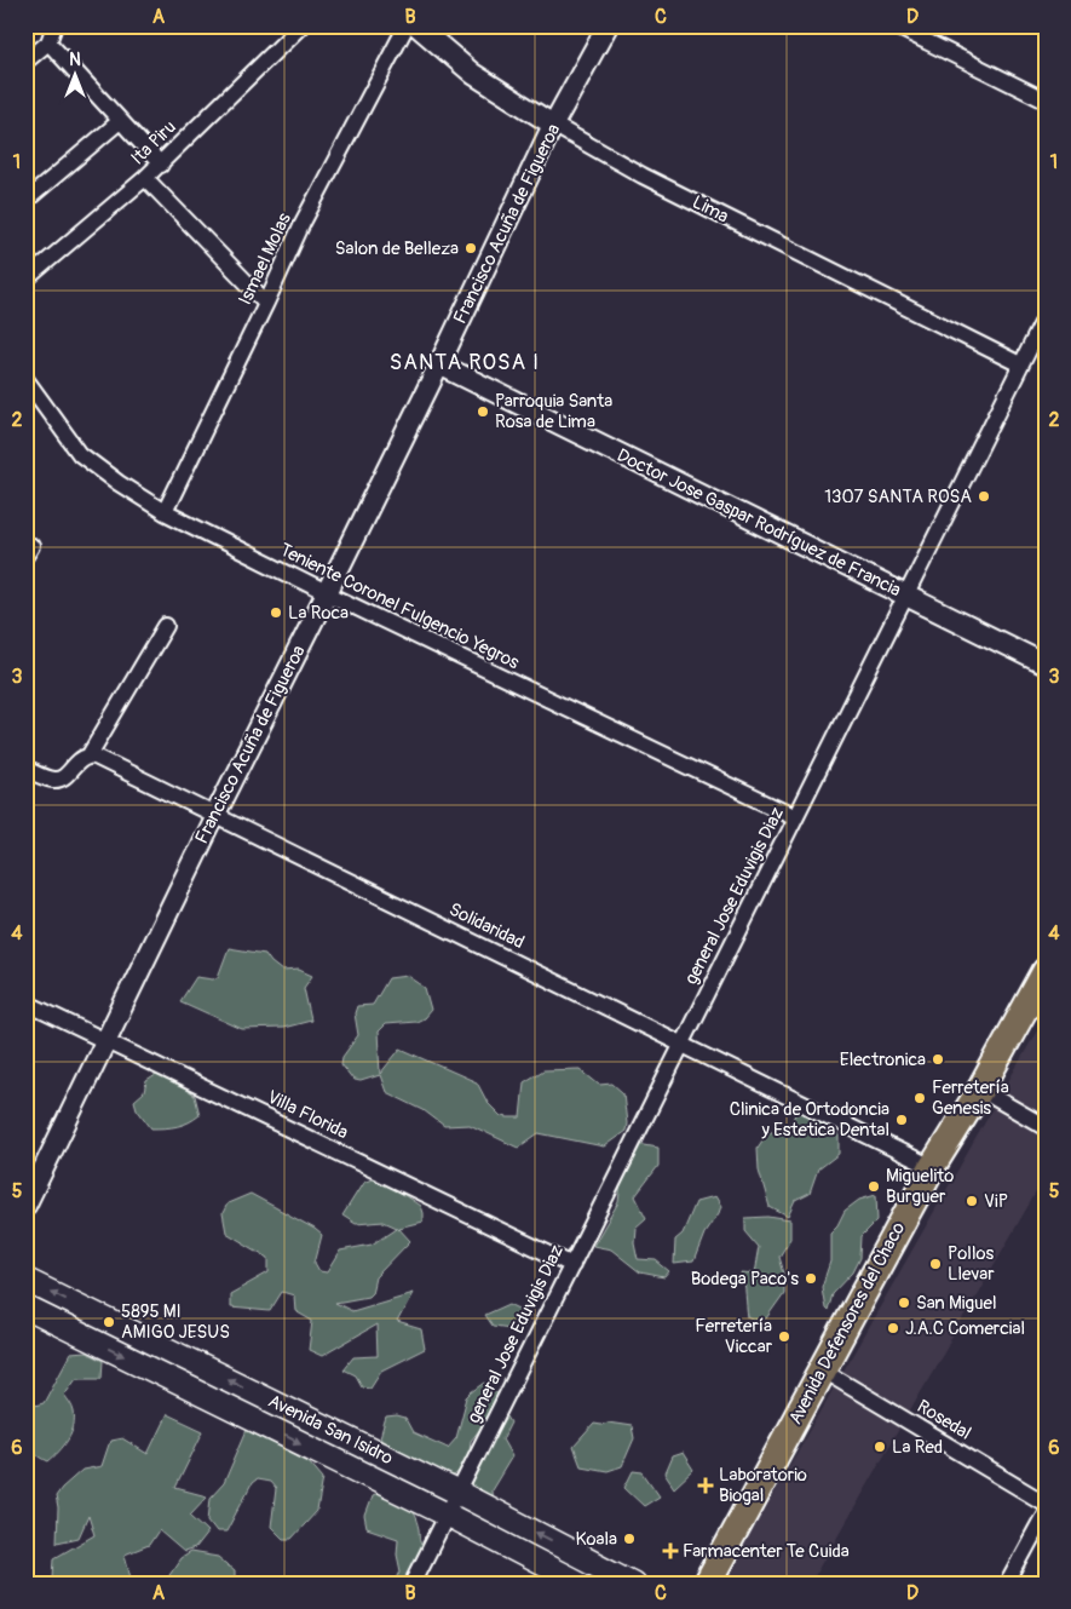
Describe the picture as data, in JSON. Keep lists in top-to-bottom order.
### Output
{
  "streets": {
    "main road": ["Avenida Defensores del Chaco", "Avenida San Isidro"],
    "street": [
      "Ita Piru",
      "Lima",
      "Francisco Acuña de Figueroa",
      "Ismael Molas",
      "Doctor Jose Gaspar Rodríguez de Francia",
      "Teniente Coronel Fulgencio Yegros",
      "general Jose Eduvigis Diaz",
      "Solidaridad",
      "Villa Florida",
      "Rosedal"
    ]
  },
  "crossings": [
    ["Lima", "Francisco Acuña de Figueroa"],
    ["Lima", "general Jose Eduvigis Diaz"],
    ["Francisco Acuña de Figueroa", "Doctor Jose Gaspar Rodríguez de Francia"],
    ["Francisco Acuña de Figueroa", "Teniente Coronel Fulgencio Yegros"],
    ["Francisco Acuña de Figueroa", "Solidaridad"],
    ["Francisco Acuña de Figueroa", "Villa Florida"],
    ["Ismael Molas", "Teniente Coronel Fulgencio Yegros"],
    ["Doctor Jose Gaspar Rodríguez de Francia", "general Jose Eduvigis Diaz"],
    ["Teniente Coronel Fulgencio Yegros", "general Jose Eduvigis Diaz"],
    ["general Jose Eduvigis Diaz", "Solidaridad"],
    ["general Jose Eduvigis Diaz", "Villa Florida"],
    ["general Jose Eduvigis Diaz", "Avenida San Isidro"],
    ["Solidaridad", "Avenida Defensores del Chaco"],
    ["Avenida Defensores del Chaco", "Rosedal"]
  ],
  "districts": ["SANTA ROSA I"],
  "places": {
    "other": [
      "Salon de Belleza",
      "Parroquia Santa Rosa de Lima",
      "1307 SANTA ROSA",
      "La Roca",
      "Electronica",
      "Ferretería Genesis",
      "Clinica de Ortodoncia y Estetica Dental",
      "Miguelito Burguer",
      "ViP",
      "Pollos Llevar",
      "Bodega Paco's",
      "San Miguel",
      "5895 MI AMIGO JESUS",
      "J.A.C Comercial",
      "Ferretería Viccar",
      "La Red",
      "Koala"
    ],
    "health": ["Laboratorio Biogal", "Farmacenter Te Cuida"]
  },
  "north": "top",
  "grid": {
    "columns": [
      "A",
      "B",
      "C",
      "D"
    ],
    "rows": [
      "1",
      "2",
      "3",
      "4",
      "5",
      "6"
    ]
  }
}
